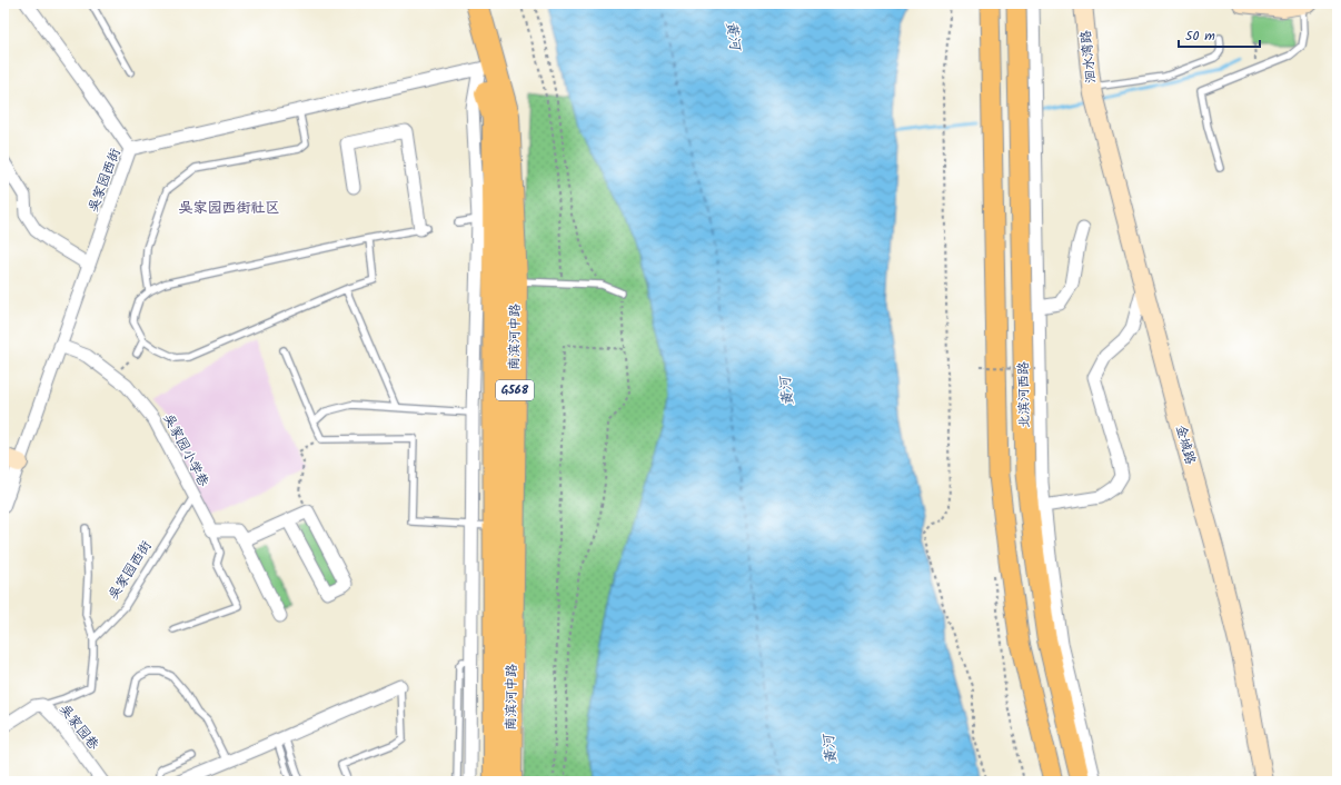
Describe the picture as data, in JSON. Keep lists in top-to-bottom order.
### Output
{
  "streets": {
    "highway": ["南滨河中路", "G568"],
    "main road": ["北滨河西路"],
    "street": [
      "洄水湾路",
      "吴家园西街",
      "金城路",
      "吴家园小学巷",
      "吴家园巷"
    ]
  },
  "crossings": [
    ["洄水湾路", "金城路"],
    ["吴家园西街", "南滨河中路"],
    ["吴家园西街", "吴家园小学巷"]
  ],
  "districts": ["吴家园西街社区"],
  "water": ["黄河"],
  "scale_bar": "50 m"
}
